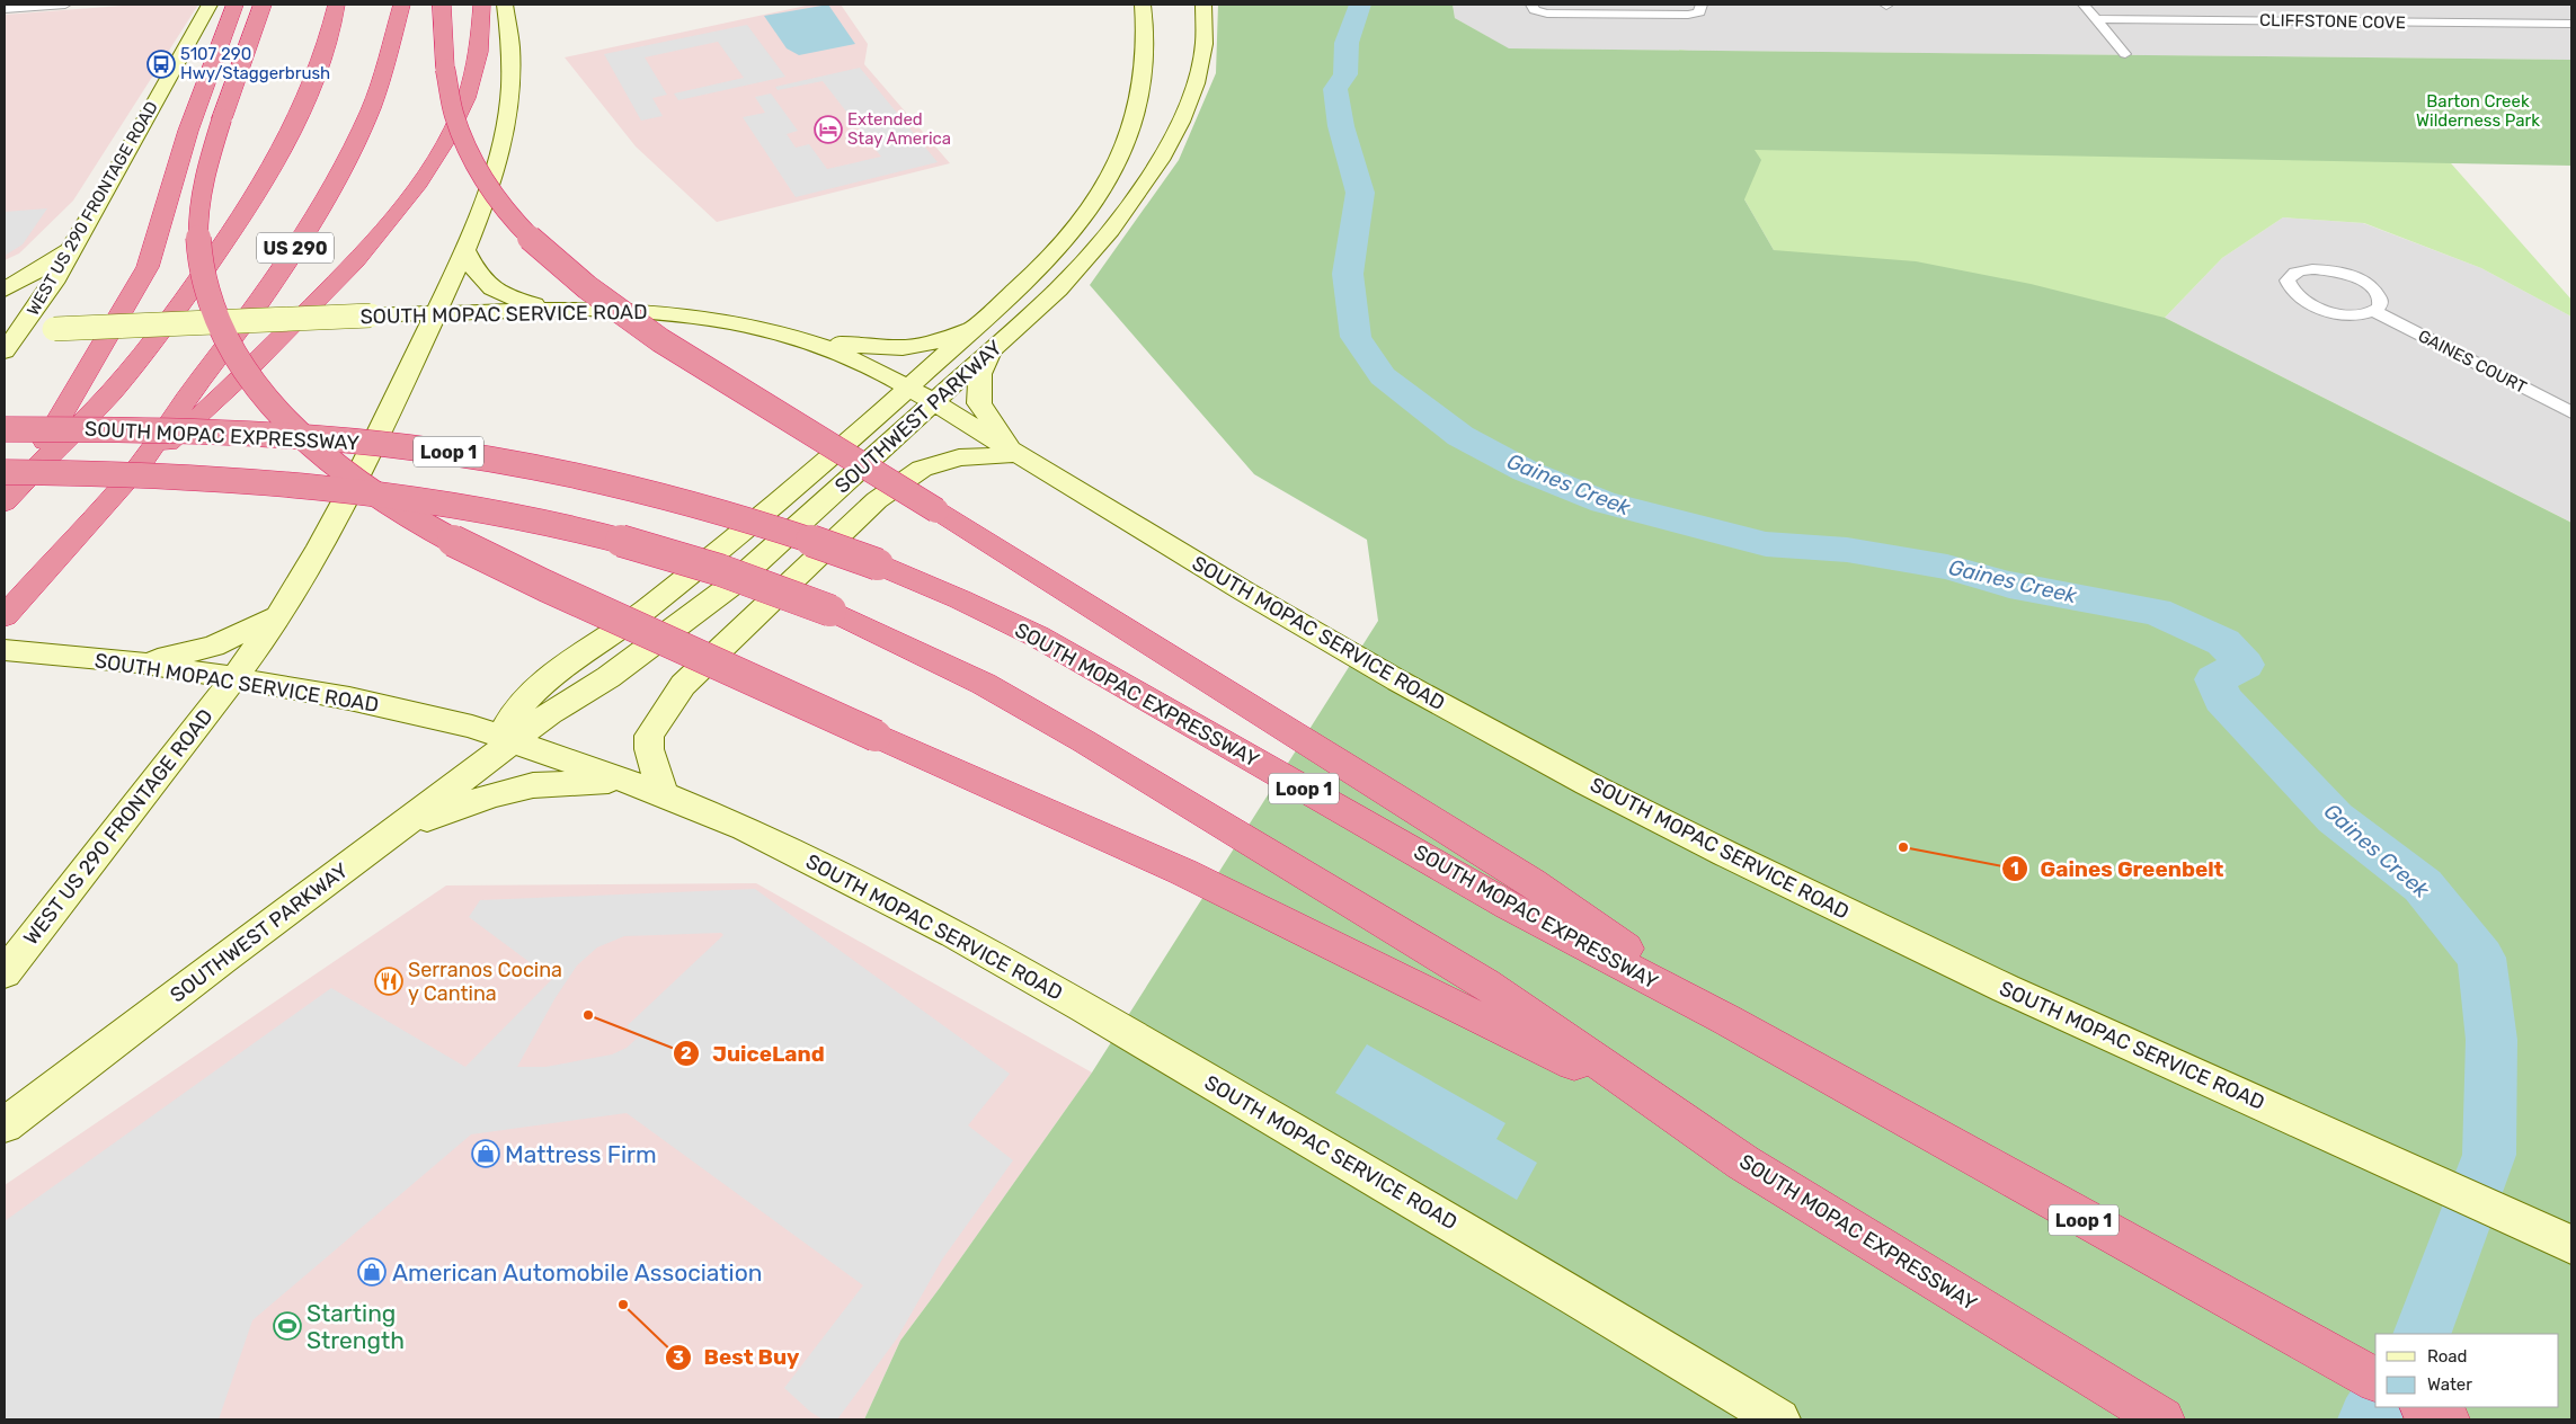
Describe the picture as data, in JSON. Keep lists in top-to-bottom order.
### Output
{
  "streets": {
    "highway": ["US 290", "SOUTH MOPAC EXPRESSWAY", "Loop 1"],
    "main road": ["WEST US 290 FRONTAGE ROAD", "SOUTH MOPAC SERVICE ROAD", "SOUTHWEST PARKWAY"],
    "street": ["CLIFFSTONE COVE", "GAINES COURT"]
  },
  "crossings": [
    ["WEST US 290 FRONTAGE ROAD", "SOUTH MOPAC SERVICE ROAD"],
    ["US 290", "SOUTH MOPAC EXPRESSWAY"],
    ["SOUTH MOPAC SERVICE ROAD", "SOUTHWEST PARKWAY"]
  ],
  "water": ["Gaines Creek"],
  "parks": ["Barton Creek Wilderness Park"],
  "places": {
    "bus stop": ["5107 290 Hwy/Staggerbrush"],
    "hotel": ["Extended Stay America"],
    "other": ["Gaines Greenbelt", "JuiceLand", "Best Buy"],
    "restaurant": ["Serranos Cocina y Cantina"],
    "shop": ["Mattress Firm", "American Automobile Association"],
    "sports": ["Starting Strength"]
  },
  "legend": ["Road", "Water"]
}
